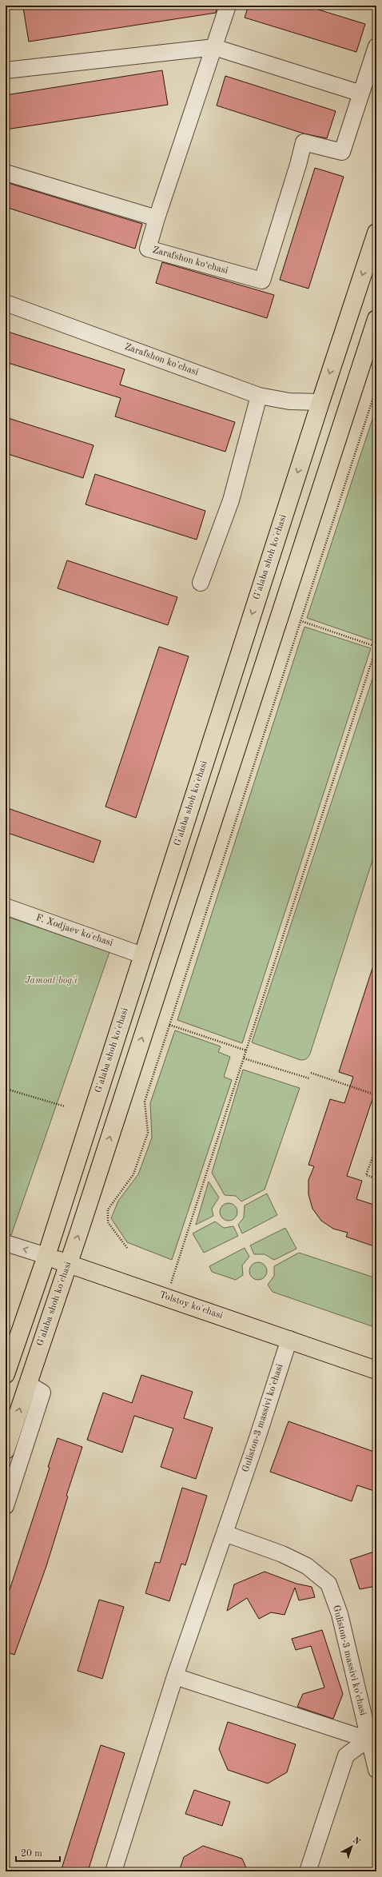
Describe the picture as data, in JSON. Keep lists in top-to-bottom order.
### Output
{
  "streets": {
    "main road": ["G'alaba shoh ko'chasi", "Tolstoy ko'chasi"],
    "street": [
      "Zarafshon ko‘chasi",
      "Zarafshon ko'chasi",
      "F. Xodjaev ko'chasi",
      "Guliston-3 massivi ko'chasi"
    ]
  },
  "crossings": [
    ["Zarafshon ko'chasi", "G'alaba shoh ko'chasi"],
    ["G'alaba shoh ko'chasi", "F. Xodjaev ko'chasi"],
    ["G'alaba shoh ko'chasi", "Tolstoy ko'chasi"],
    ["Tolstoy ko'chasi", "Guliston-3 massivi ko'chasi"]
  ],
  "parks": ["Jamoat bog'i"],
  "scale_bar": "20 m",
  "north": "top right"
}
